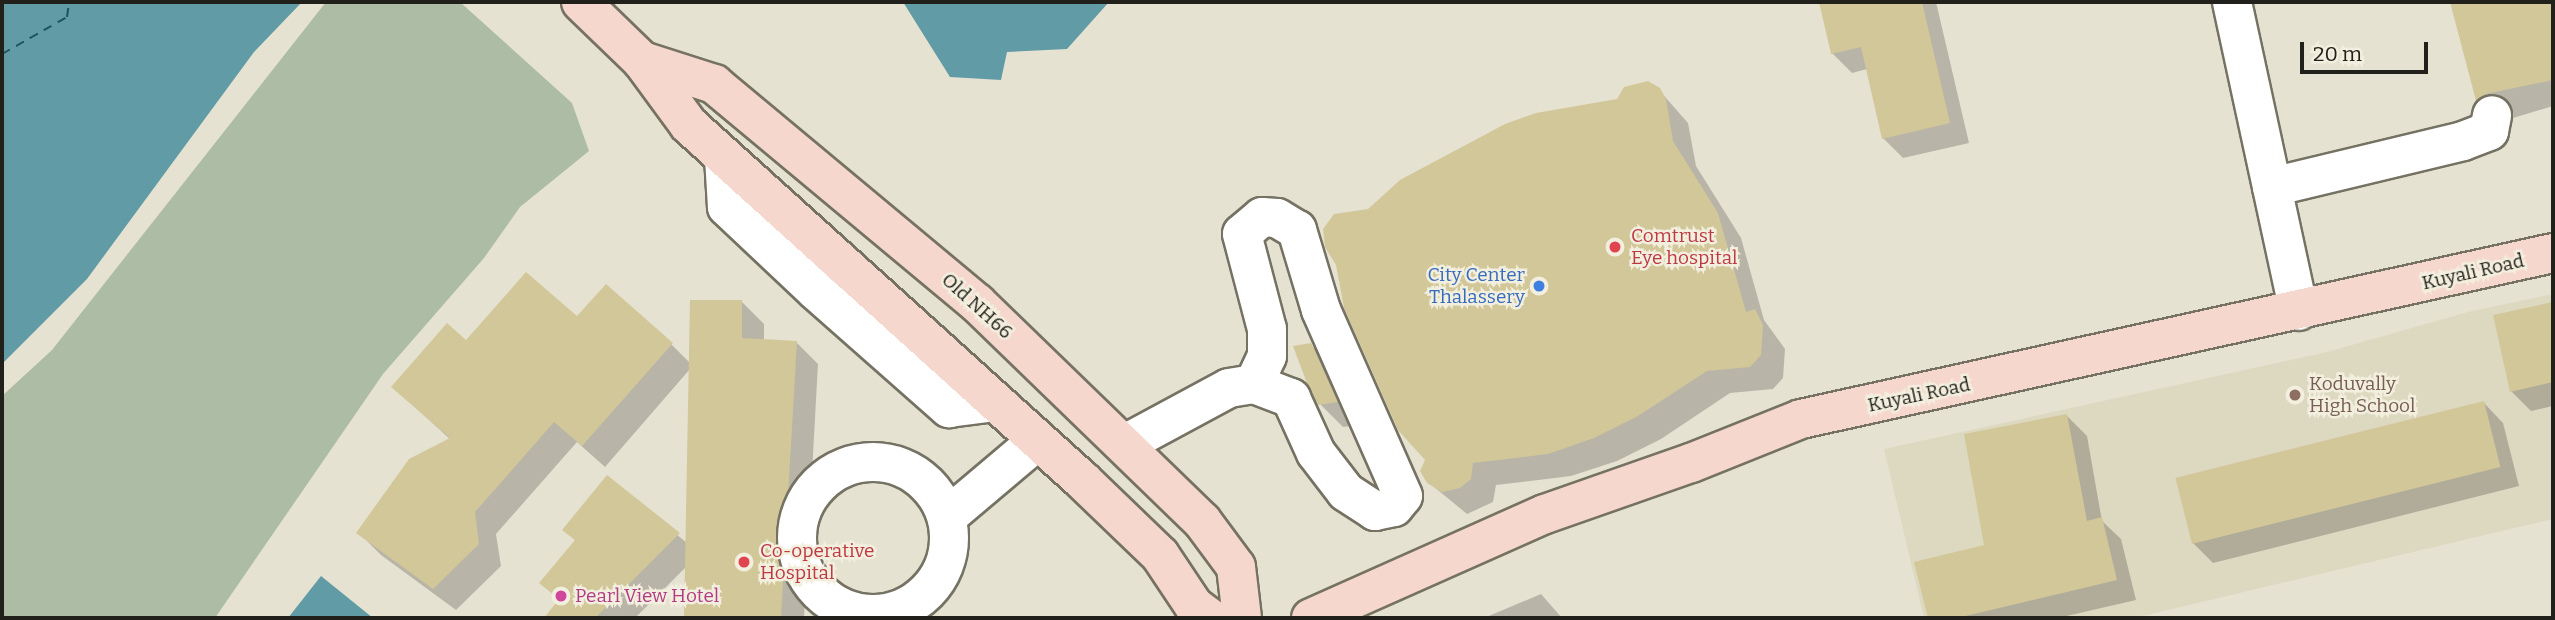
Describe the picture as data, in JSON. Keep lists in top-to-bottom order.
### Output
{
  "streets": {
    "main road": ["Kuyali Road", "Old NH66"]
  },
  "places": [
    "Comtrust Eye hospital",
    "City Center Thalassery",
    "Koduvally High School",
    "Co-operative Hospital",
    "Pearl View Hotel"
  ],
  "scale_bar": "20 m"
}
